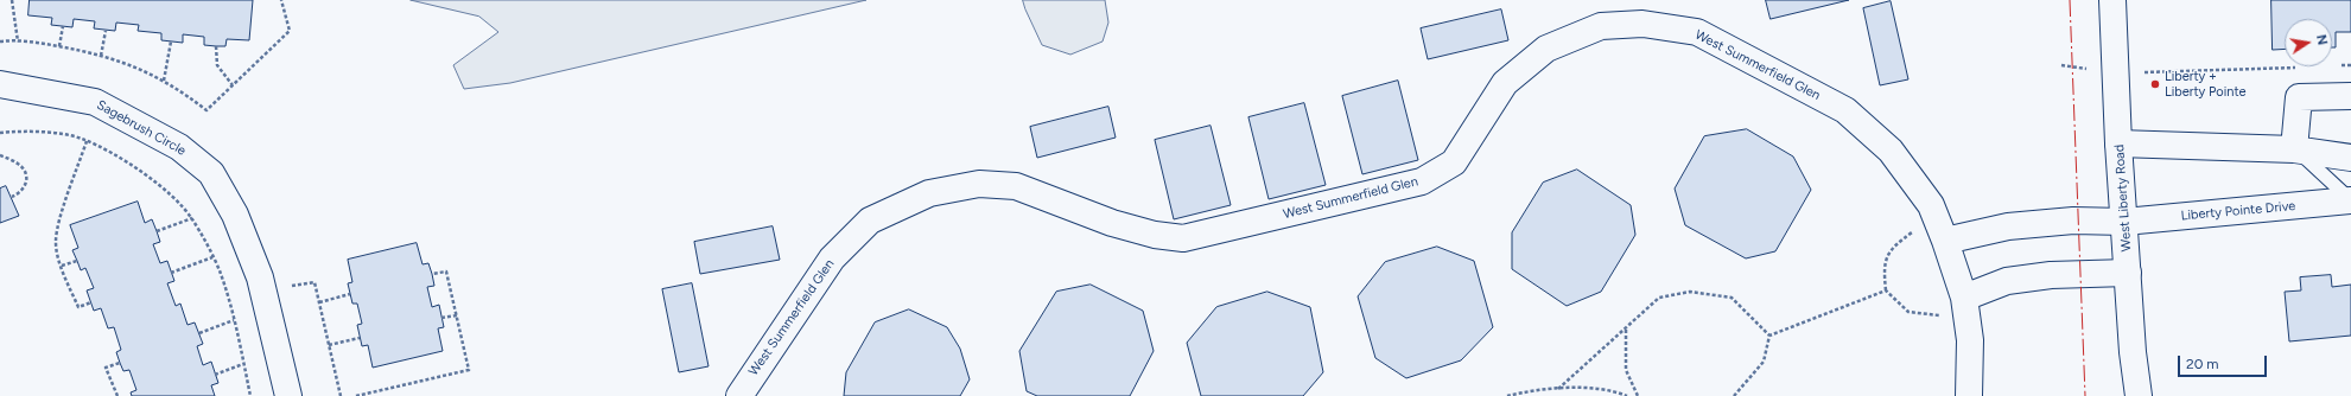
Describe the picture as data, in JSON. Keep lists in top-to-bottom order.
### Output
{
  "streets": {
    "street": [
      "West Summerfield Glen",
      "Sagebrush Circle",
      "West Liberty Road",
      "Liberty Pointe Drive"
    ]
  },
  "crossings": [
    ["West Liberty Road", "Liberty Pointe Drive"]
  ],
  "places": ["Liberty + Liberty Pointe"],
  "scale_bar": "20 m",
  "north": "right"
}
